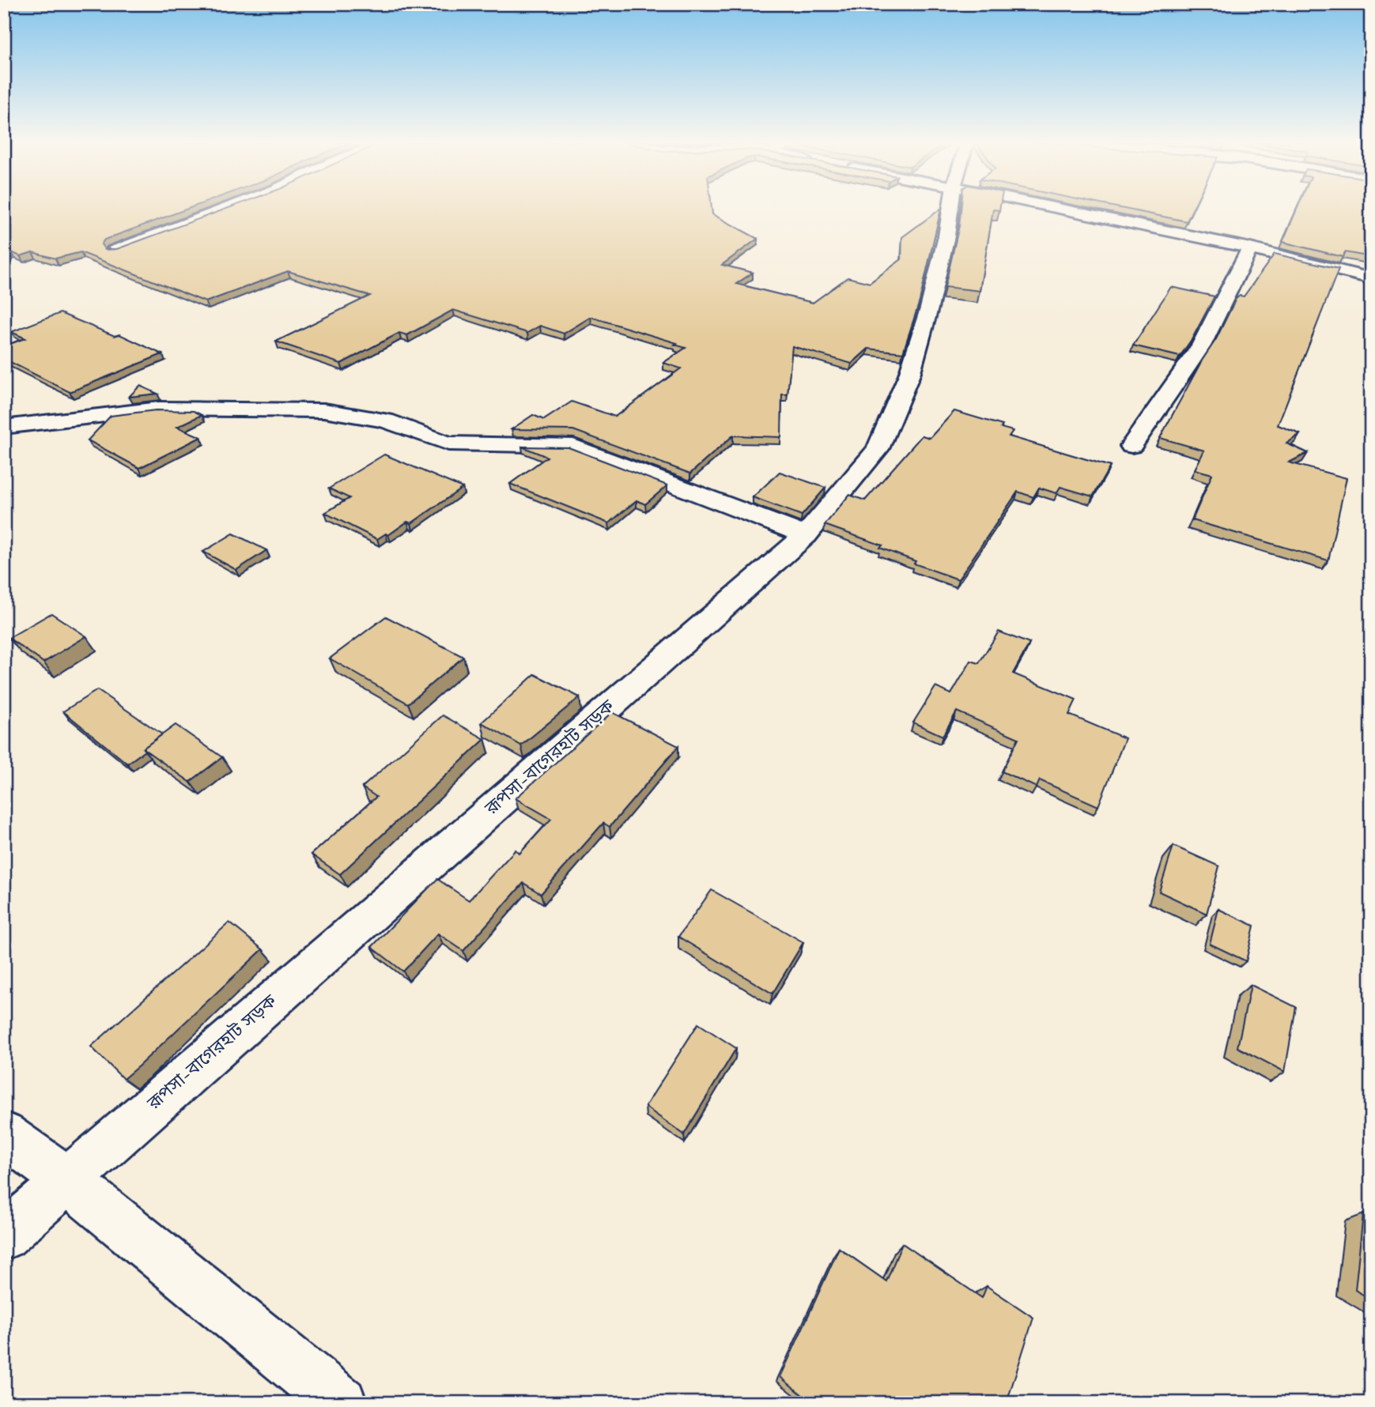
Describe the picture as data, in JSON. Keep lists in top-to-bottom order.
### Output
{
  "streets": {
    "street": ["রূপসা-বাগেরহাট সড়ক"]
  }
}
